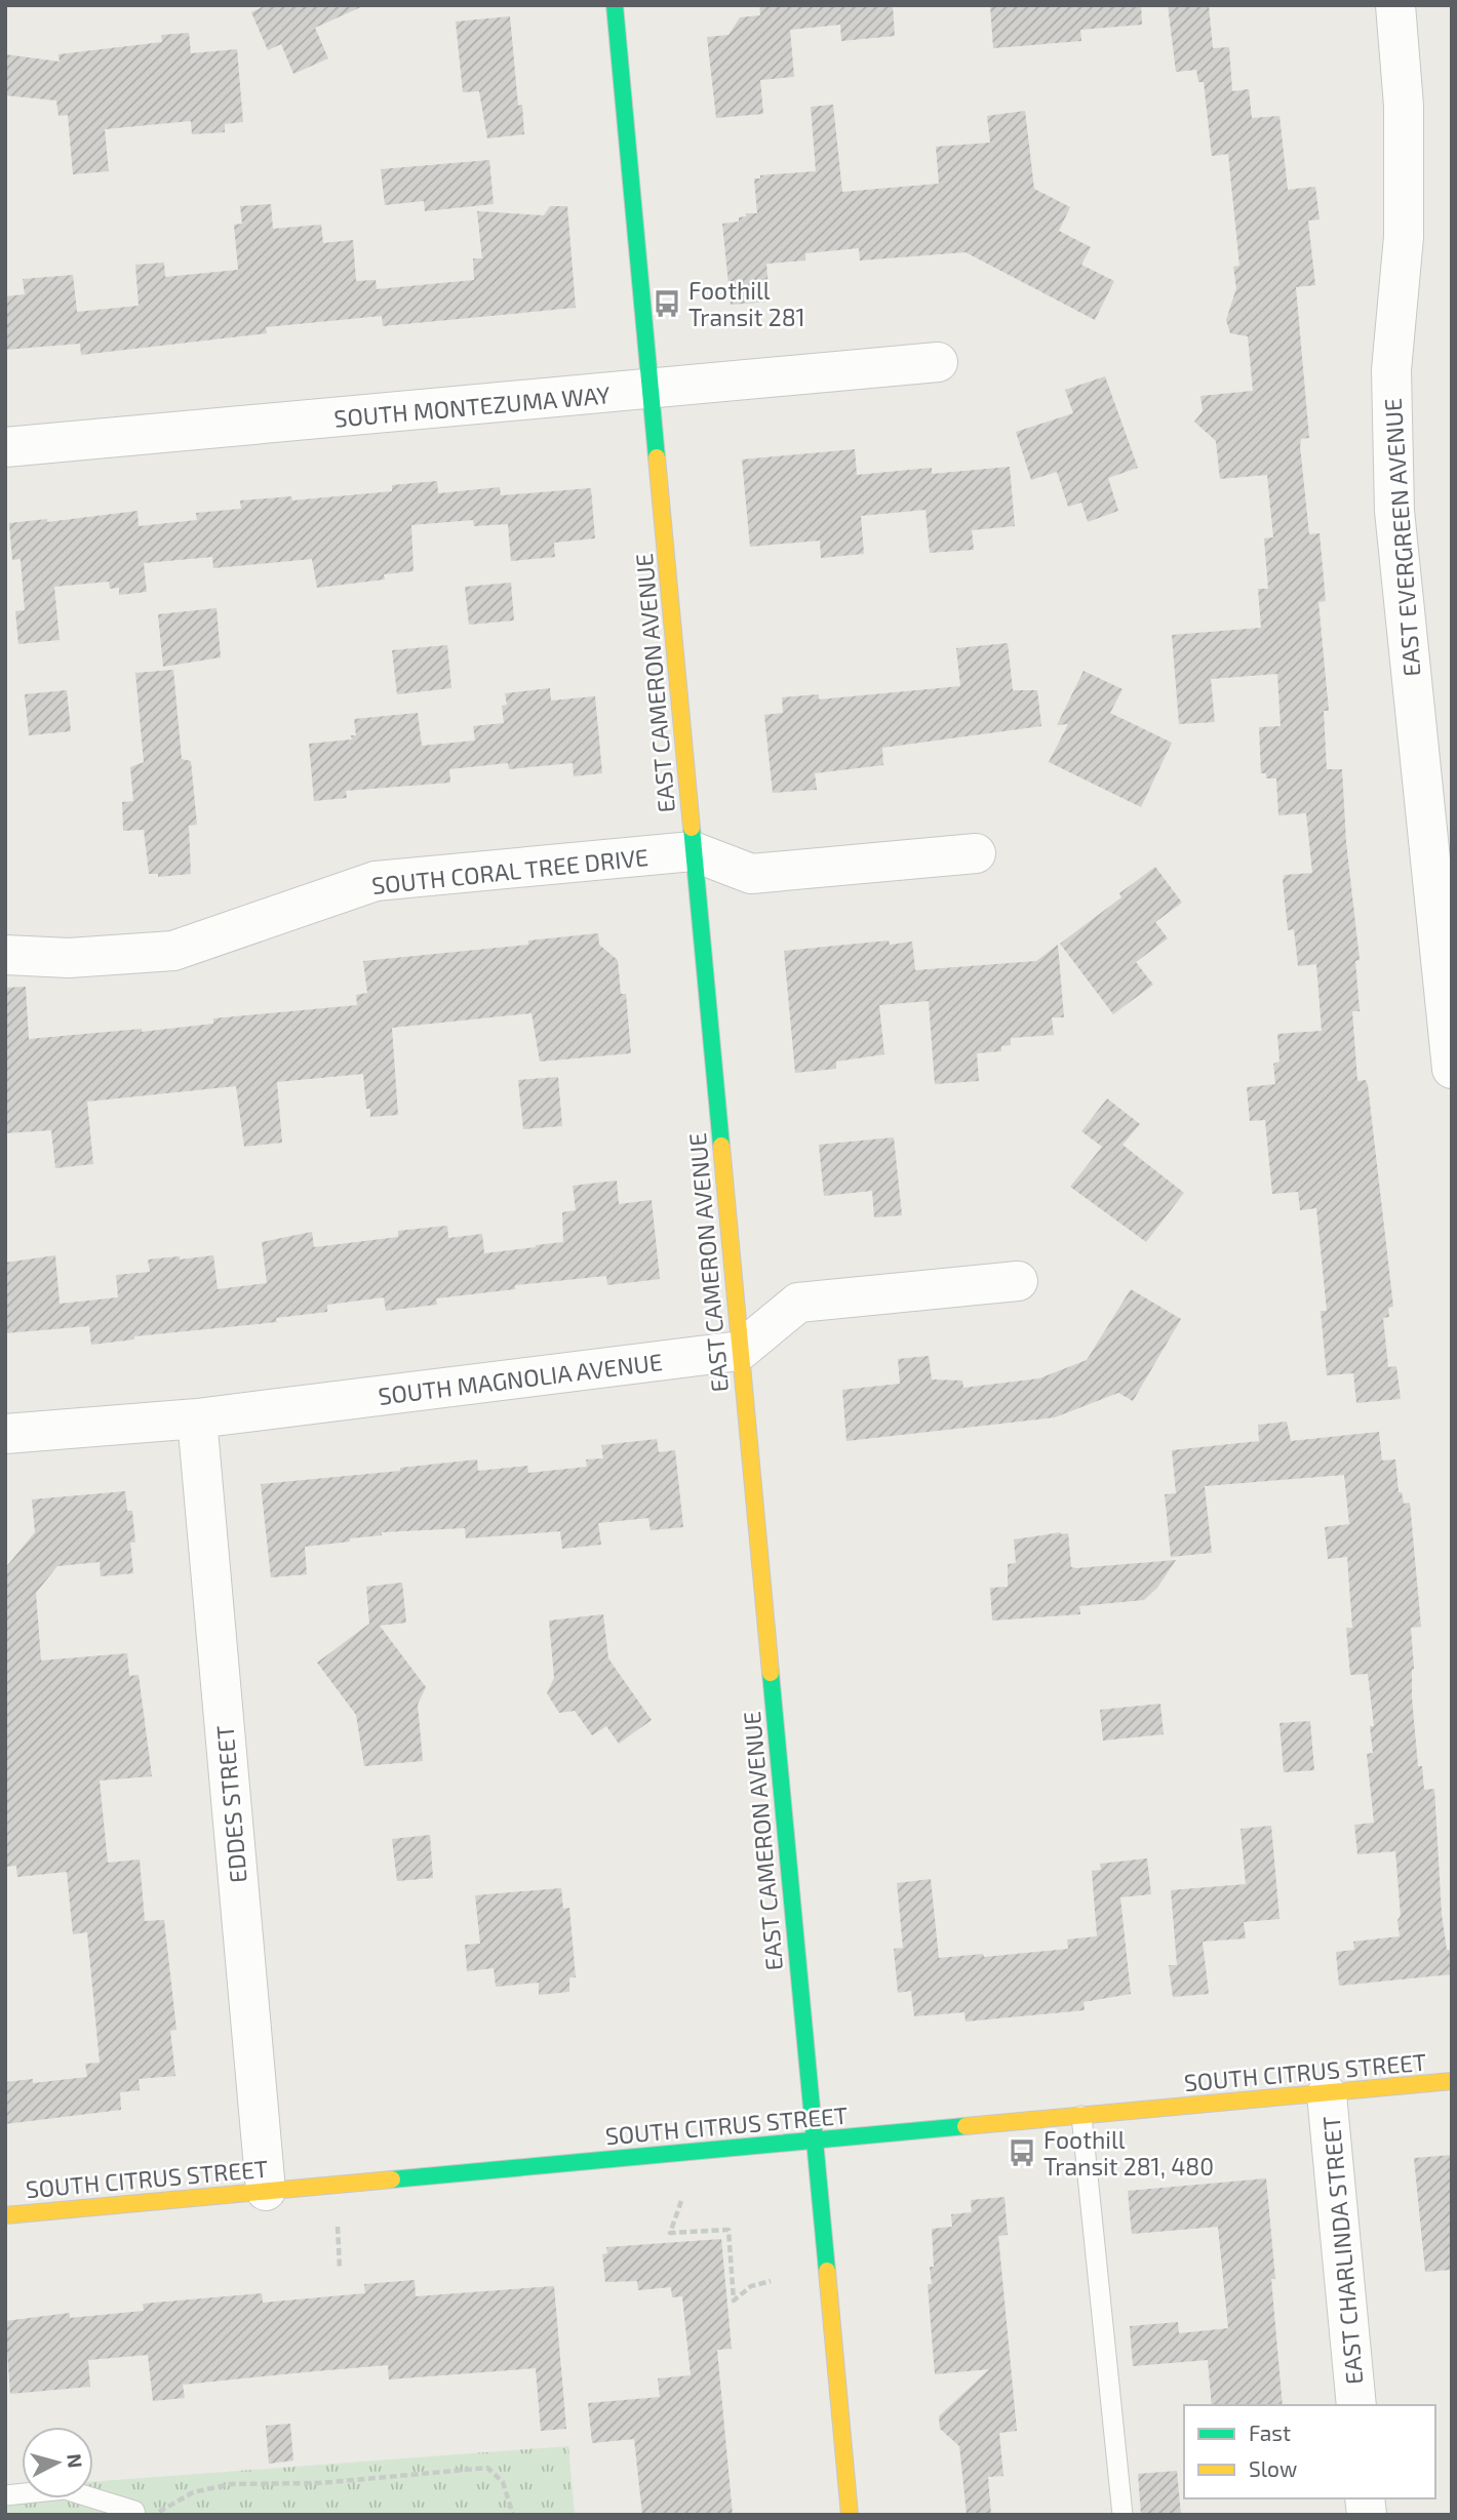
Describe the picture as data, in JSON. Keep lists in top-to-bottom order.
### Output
{
  "streets": {
    "main road": ["EAST CAMERON AVENUE", "SOUTH CITRUS STREET"],
    "street": [
      "SOUTH MONTEZUMA WAY",
      "EAST EVERGREEN AVENUE",
      "SOUTH CORAL TREE DRIVE",
      "SOUTH MAGNOLIA AVENUE",
      "EDDES STREET",
      "EAST CHARLINDA STREET"
    ]
  },
  "crossings": [
    ["SOUTH MONTEZUMA WAY", "EAST CAMERON AVENUE"],
    ["EAST CAMERON AVENUE", "SOUTH CORAL TREE DRIVE"],
    ["EAST CAMERON AVENUE", "SOUTH MAGNOLIA AVENUE"],
    ["EAST CAMERON AVENUE", "SOUTH CITRUS STREET"],
    ["SOUTH MAGNOLIA AVENUE", "EDDES STREET"],
    ["EDDES STREET", "SOUTH CITRUS STREET"],
    ["SOUTH CITRUS STREET", "EAST CHARLINDA STREET"]
  ],
  "places": {
    "bus stop": ["Foothill Transit 281", "Foothill Transit 281, 480"]
  },
  "legend": ["Fast", "Slow"],
  "north": "right"
}
